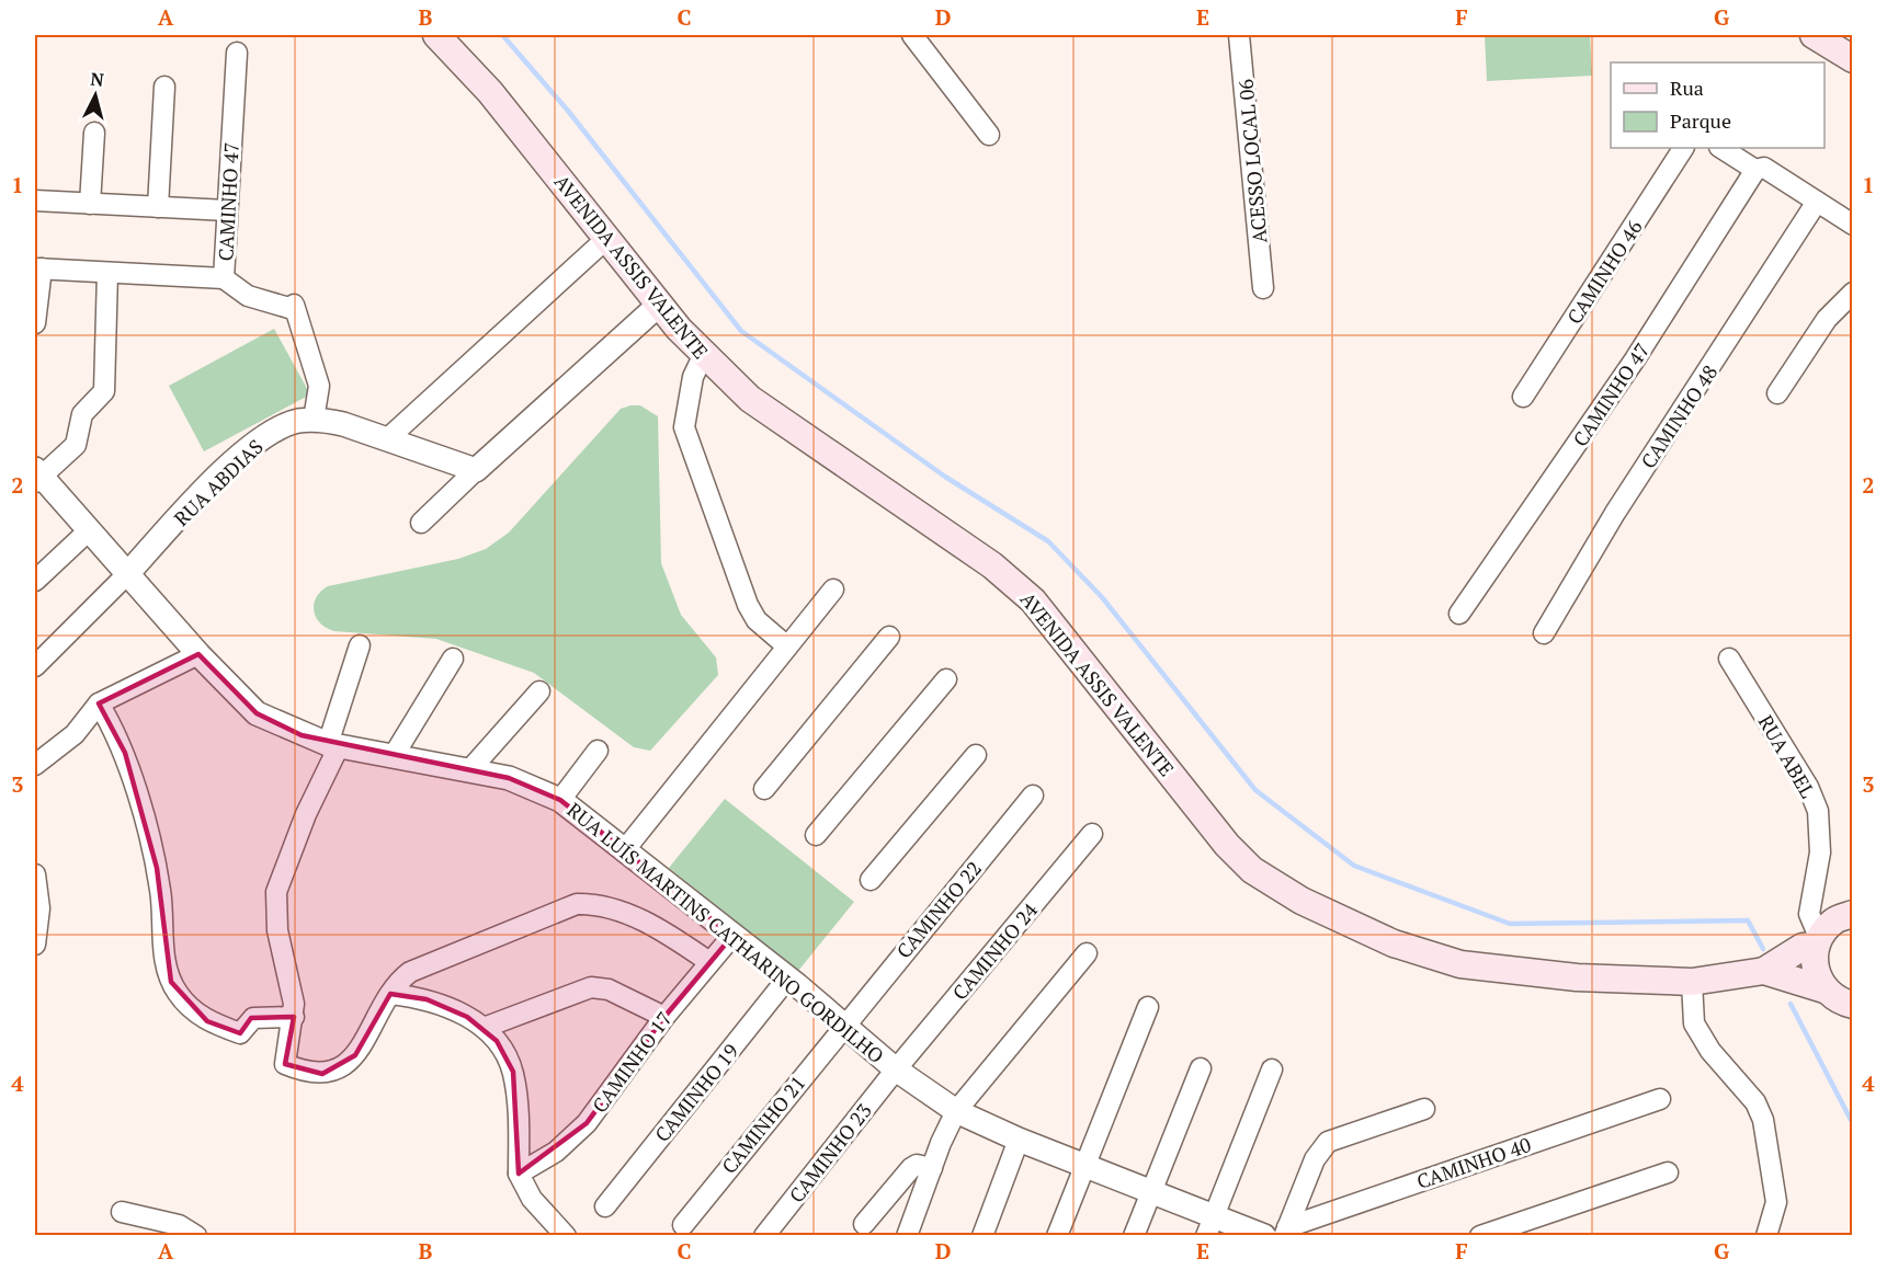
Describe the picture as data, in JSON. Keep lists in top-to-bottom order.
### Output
{
  "streets": {
    "main road": ["AVENIDA ASSIS VALENTE"],
    "street": [
      "ACESSO LOCAL 06",
      "CAMINHO 47",
      "CAMINHO 46",
      "CAMINHO 48",
      "RUA ABDIAS",
      "RUA ABEL",
      "CAMINHO 22",
      "RUA LUÍS MARTINS CATHARINO GORDILHO",
      "CAMINHO 24",
      "CAMINHO 17",
      "CAMINHO 19",
      "CAMINHO 21",
      "CAMINHO 23",
      "CAMINHO 40"
    ]
  },
  "crossings": [
    ["AVENIDA ASSIS VALENTE", "RUA ABEL"],
    ["RUA ABDIAS", "RUA LUÍS MARTINS CATHARINO GORDILHO"],
    ["CAMINHO 22", "RUA LUÍS MARTINS CATHARINO GORDILHO"],
    ["CAMINHO 22", "CAMINHO 21"],
    ["RUA LUÍS MARTINS CATHARINO GORDILHO", "CAMINHO 24"],
    ["RUA LUÍS MARTINS CATHARINO GORDILHO", "CAMINHO 17"],
    ["RUA LUÍS MARTINS CATHARINO GORDILHO", "CAMINHO 19"],
    ["RUA LUÍS MARTINS CATHARINO GORDILHO", "CAMINHO 21"],
    ["RUA LUÍS MARTINS CATHARINO GORDILHO", "CAMINHO 23"],
    ["CAMINHO 24", "CAMINHO 23"]
  ],
  "legend": ["Rua", "Parque"],
  "north": "top",
  "grid": {
    "columns": [
      "A",
      "B",
      "C",
      "D",
      "E",
      "F",
      "G"
    ],
    "rows": [
      "1",
      "2",
      "3",
      "4"
    ]
  }
}
